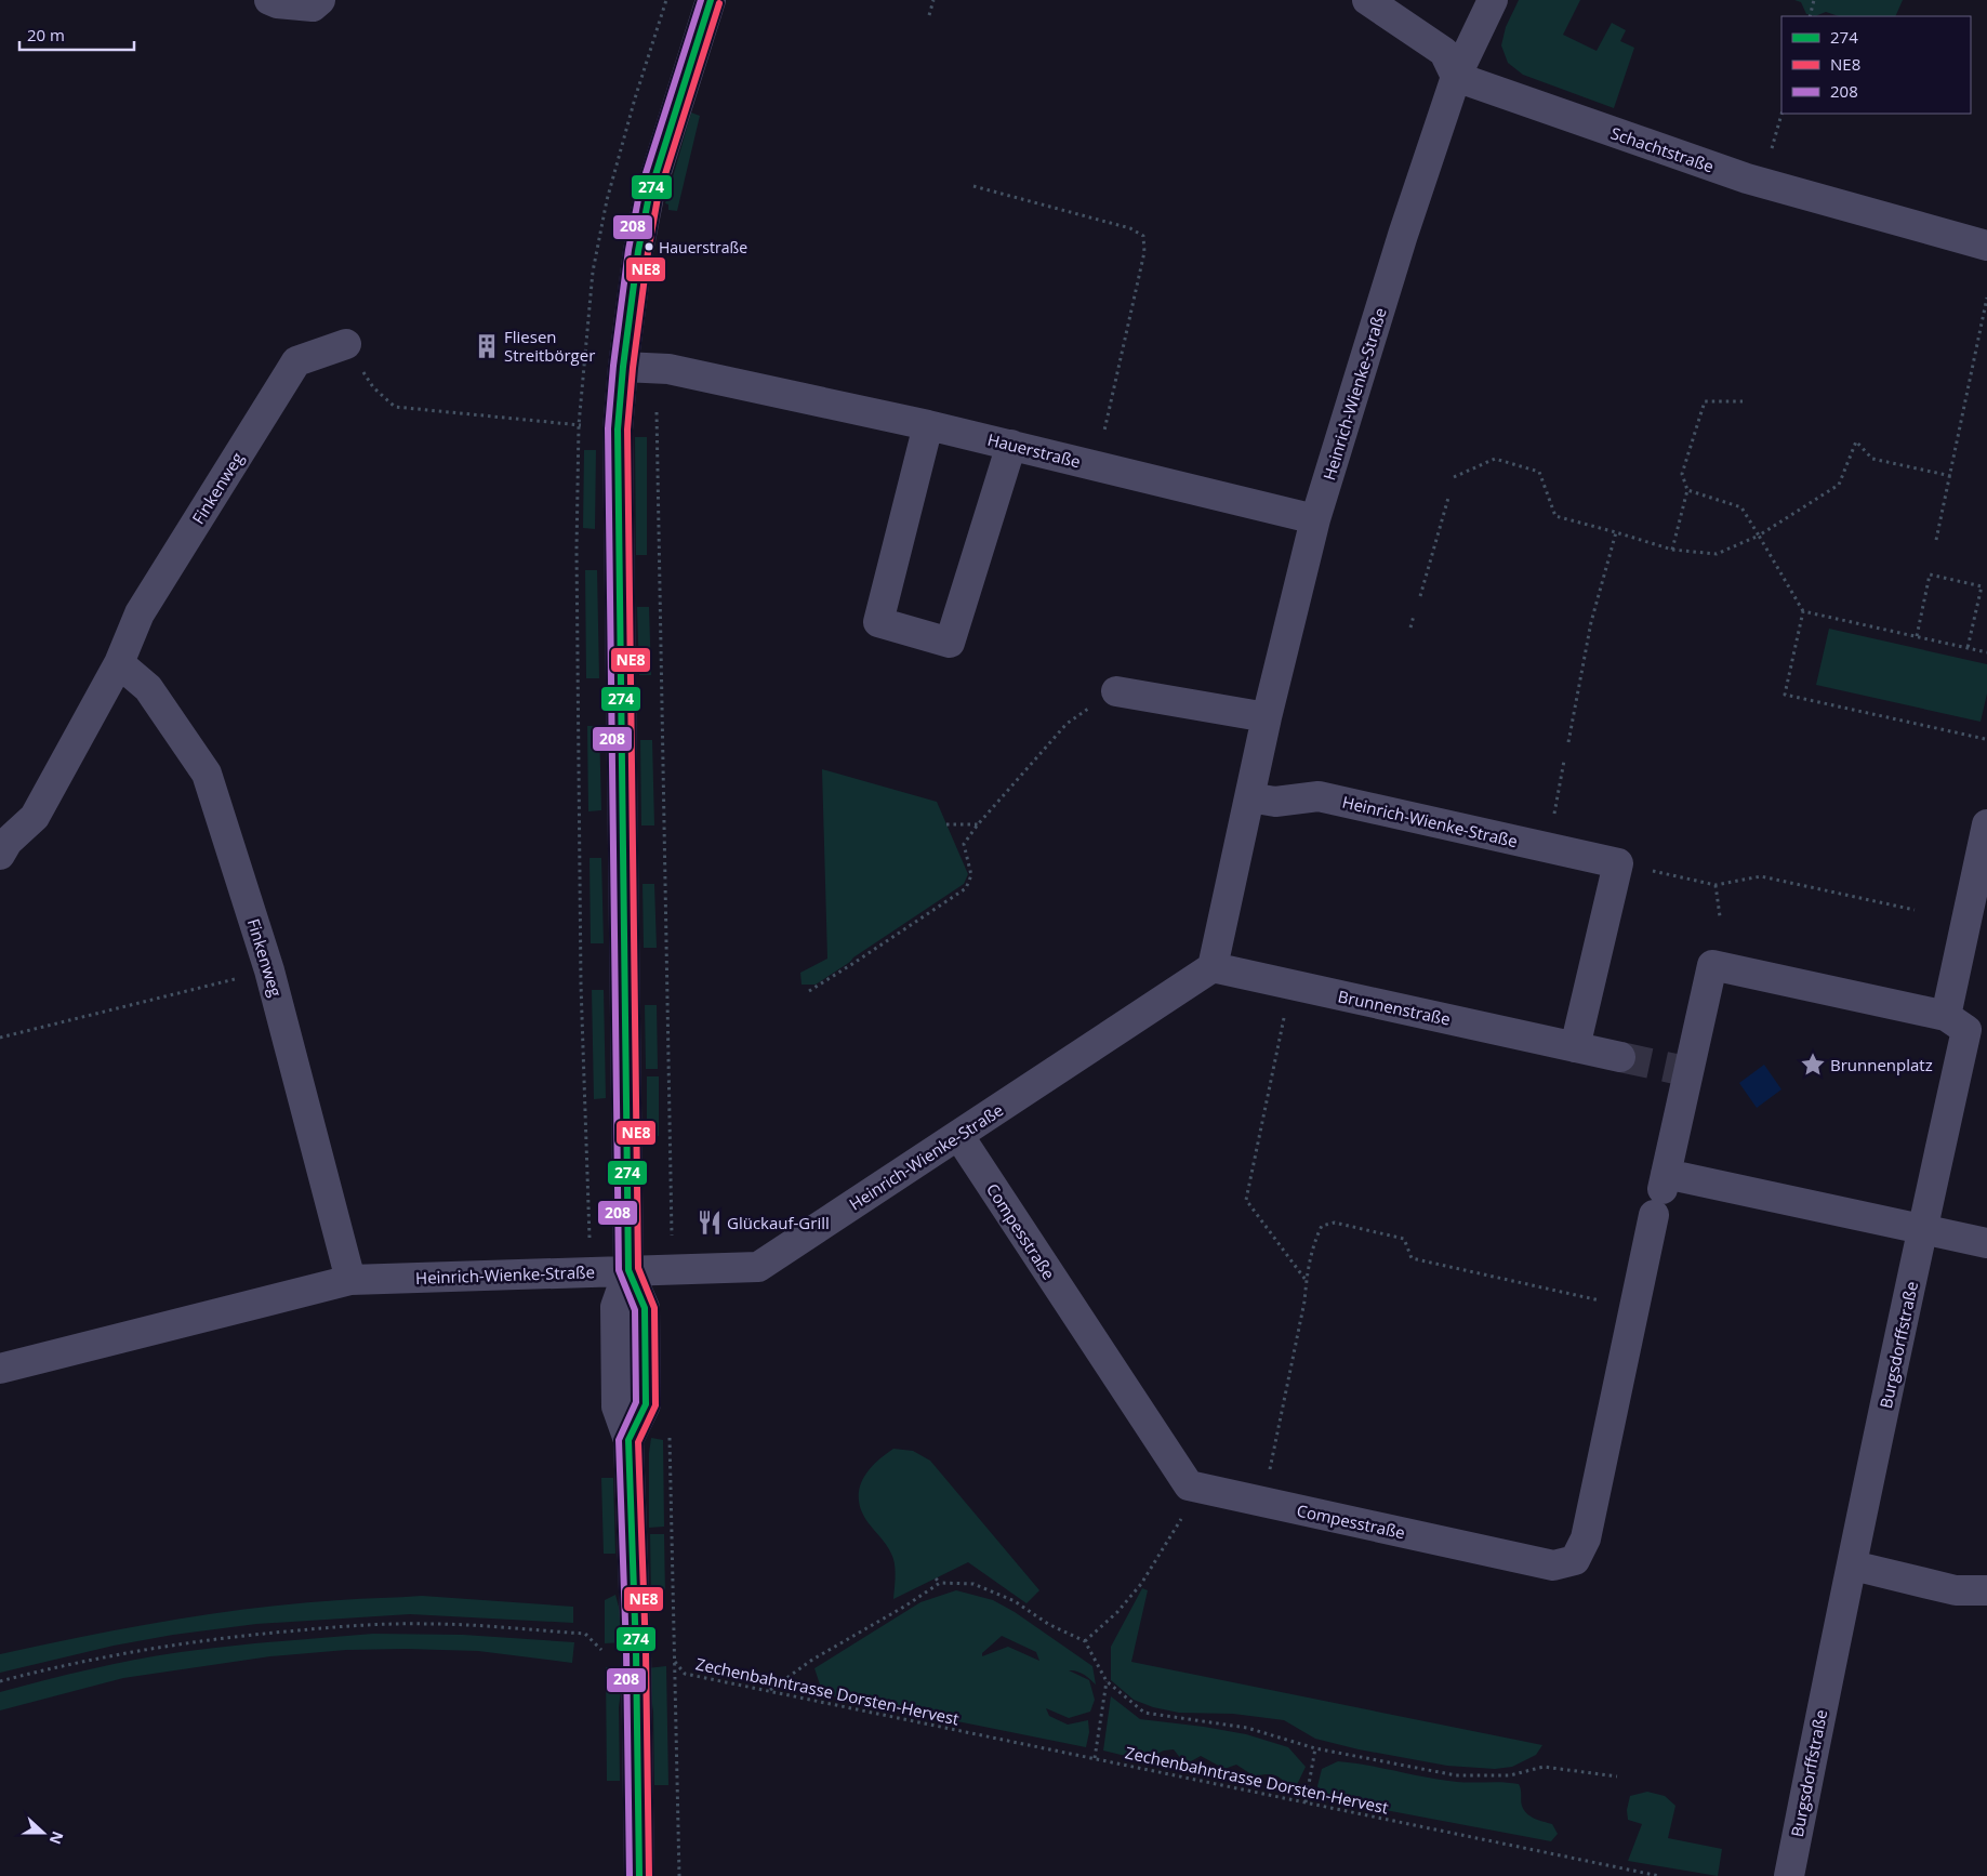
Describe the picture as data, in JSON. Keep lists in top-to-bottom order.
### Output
{
  "streets": {
    "street": [
      "Schachtstraße",
      "Heinrich-Wienke-Straße",
      "Hauerstraße",
      "Finkenweg",
      "Brunnenstraße",
      "Compesstraße",
      "Burgsdorffstraße"
    ],
    "path": ["Zechenbahntrasse Dorsten-Hervest"]
  },
  "crossings": [
    ["Schachtstraße", "Heinrich-Wienke-Straße"],
    ["Heinrich-Wienke-Straße", "Hauerstraße"],
    ["Heinrich-Wienke-Straße", "Finkenweg"],
    ["Heinrich-Wienke-Straße", "Brunnenstraße"],
    ["Heinrich-Wienke-Straße", "Compesstraße"]
  ],
  "places": {
    "other": ["Hauerstraße"],
    "building": ["Fliesen Streitbörger"],
    "place": ["Brunnenplatz"],
    "restaurant": ["Glückauf-Grill"]
  },
  "lines": ["transit line 274", "transit line 208", "transit line NE8"],
  "legend": ["274", "NE8", "208"],
  "scale_bar": "20 m",
  "north": "right"
}
